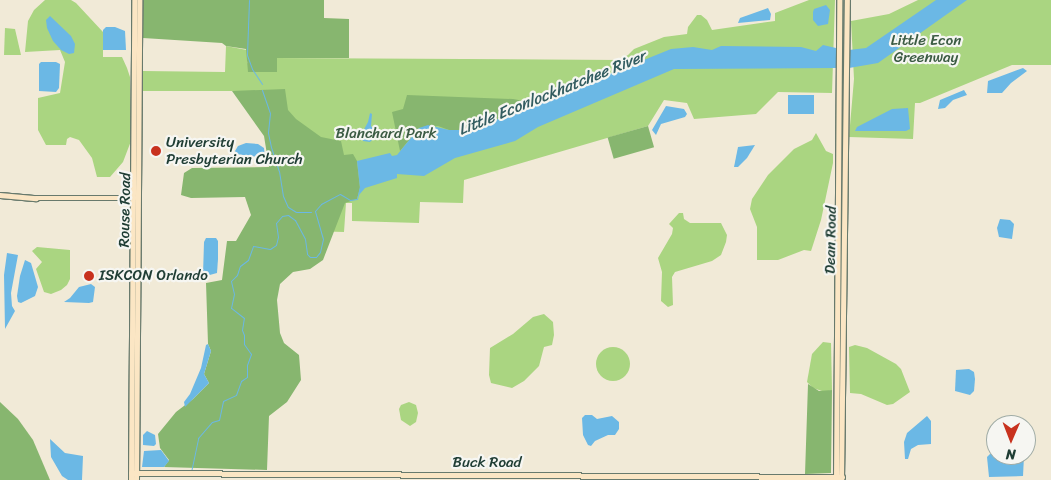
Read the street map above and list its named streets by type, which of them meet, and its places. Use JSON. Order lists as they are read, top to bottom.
{
  "streets": {
    "street": ["Rouse Road", "Dean Road", "Buck Road"]
  },
  "crossings": [
    ["Rouse Road", "Buck Road"],
    ["Dean Road", "Buck Road"]
  ],
  "water": ["Little Econlockhatchee River"],
  "parks": ["Little Econ Greenway", "Blanchard Park"],
  "places": ["University Presbyterian Church", "ISKCON Orlando"],
  "north": "bottom"
}
